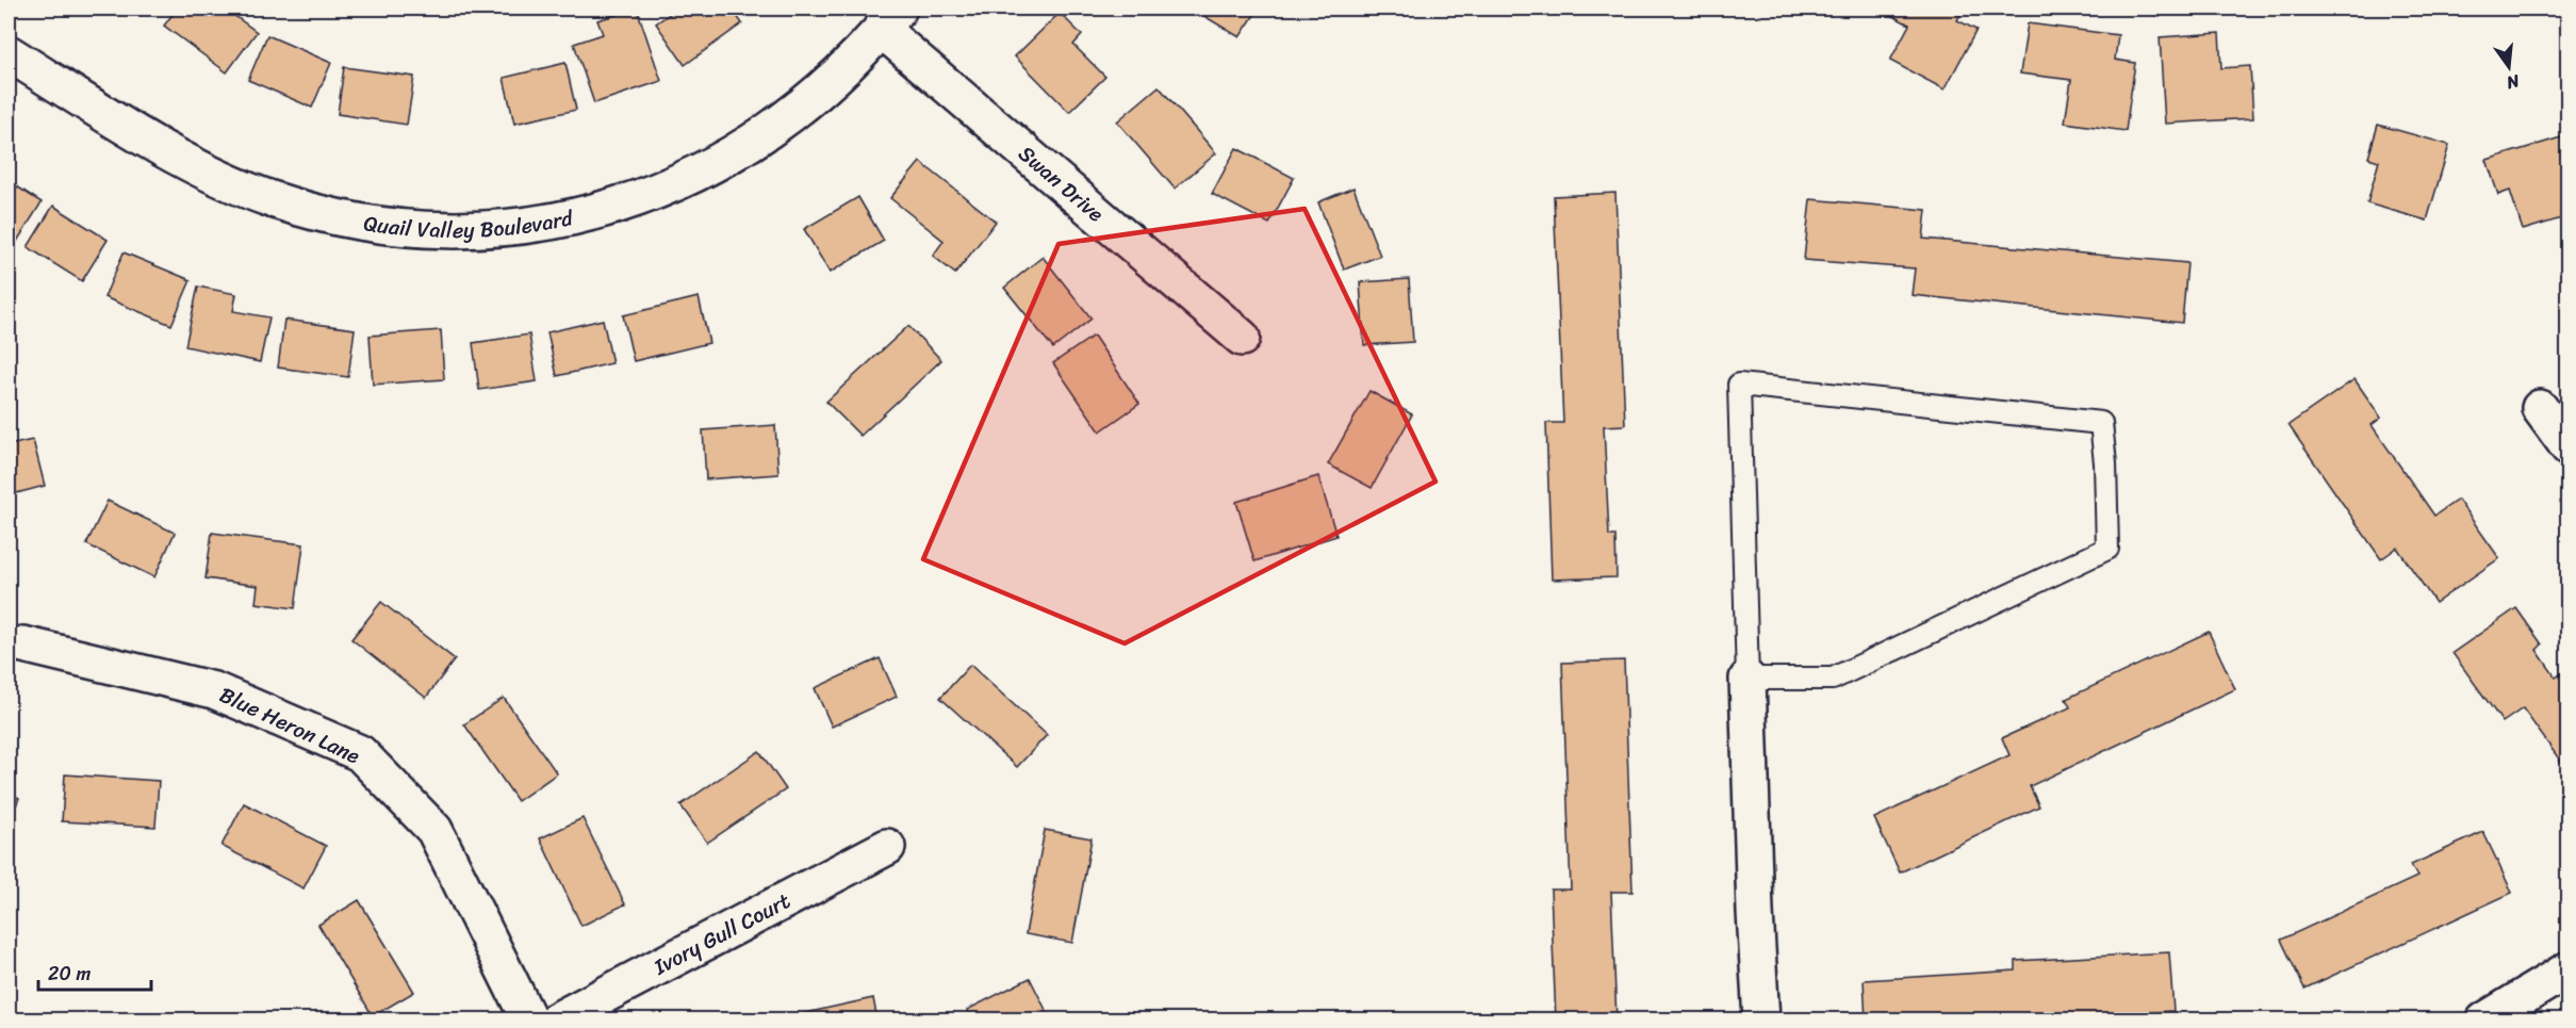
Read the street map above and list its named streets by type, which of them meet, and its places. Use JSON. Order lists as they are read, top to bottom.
{
  "streets": {
    "street": [
      "Swan Drive",
      "Quail Valley Boulevard",
      "Blue Heron Lane",
      "Ivory Gull Court"
    ]
  },
  "crossings": [
    ["Swan Drive", "Quail Valley Boulevard"]
  ],
  "scale_bar": "20 m",
  "north": "bottom"
}
